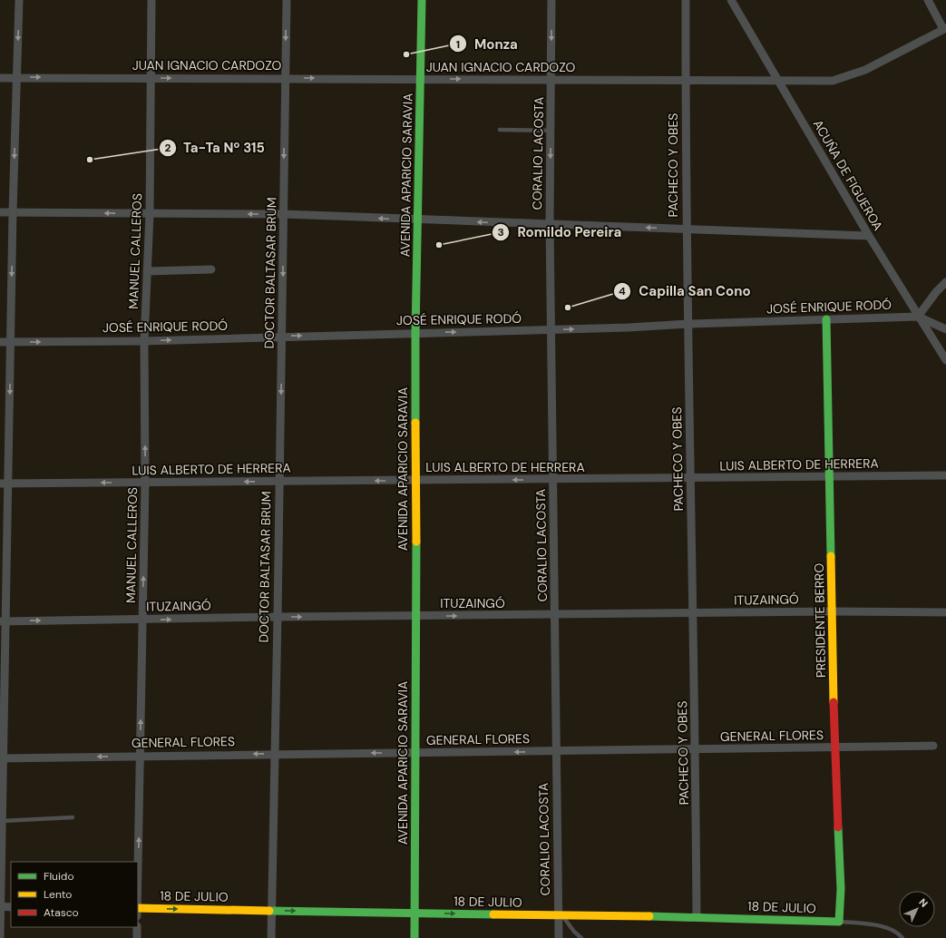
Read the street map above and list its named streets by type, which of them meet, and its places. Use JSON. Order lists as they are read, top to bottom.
{
  "streets": {
    "street": [
      "JUAN IGNACIO CARDOZO",
      "CORALIO LACOSTA",
      "PACHECO Y OBES",
      "AVENIDA APARICIO SARAVIA",
      "ACUÑA DE FIGUEROA",
      "MANUEL CALLEROS",
      "DOCTOR BALTASAR BRUM",
      "JOSÉ ENRIQUE RODÓ",
      "LUIS ALBERTO DE HERRERA",
      "ITUZAINGÓ",
      "PRESIDENTE BERRO",
      "GENERAL FLORES",
      "18 DE JULIO"
    ]
  },
  "crossings": [
    ["JUAN IGNACIO CARDOZO", "CORALIO LACOSTA"],
    ["JUAN IGNACIO CARDOZO", "PACHECO Y OBES"],
    ["JUAN IGNACIO CARDOZO", "AVENIDA APARICIO SARAVIA"],
    ["JUAN IGNACIO CARDOZO", "ACUÑA DE FIGUEROA"],
    ["JUAN IGNACIO CARDOZO", "MANUEL CALLEROS"],
    ["JUAN IGNACIO CARDOZO", "DOCTOR BALTASAR BRUM"],
    ["CORALIO LACOSTA", "JOSÉ ENRIQUE RODÓ"],
    ["CORALIO LACOSTA", "LUIS ALBERTO DE HERRERA"],
    ["CORALIO LACOSTA", "ITUZAINGÓ"],
    ["CORALIO LACOSTA", "GENERAL FLORES"],
    ["CORALIO LACOSTA", "18 DE JULIO"],
    ["PACHECO Y OBES", "JOSÉ ENRIQUE RODÓ"],
    ["PACHECO Y OBES", "LUIS ALBERTO DE HERRERA"],
    ["PACHECO Y OBES", "ITUZAINGÓ"],
    ["PACHECO Y OBES", "GENERAL FLORES"],
    ["PACHECO Y OBES", "18 DE JULIO"],
    ["AVENIDA APARICIO SARAVIA", "JOSÉ ENRIQUE RODÓ"],
    ["AVENIDA APARICIO SARAVIA", "LUIS ALBERTO DE HERRERA"],
    ["AVENIDA APARICIO SARAVIA", "ITUZAINGÓ"],
    ["AVENIDA APARICIO SARAVIA", "GENERAL FLORES"],
    ["AVENIDA APARICIO SARAVIA", "18 DE JULIO"],
    ["ACUÑA DE FIGUEROA", "JOSÉ ENRIQUE RODÓ"],
    ["MANUEL CALLEROS", "JOSÉ ENRIQUE RODÓ"],
    ["MANUEL CALLEROS", "LUIS ALBERTO DE HERRERA"],
    ["MANUEL CALLEROS", "ITUZAINGÓ"],
    ["MANUEL CALLEROS", "GENERAL FLORES"],
    ["DOCTOR BALTASAR BRUM", "JOSÉ ENRIQUE RODÓ"],
    ["DOCTOR BALTASAR BRUM", "LUIS ALBERTO DE HERRERA"],
    ["DOCTOR BALTASAR BRUM", "ITUZAINGÓ"],
    ["DOCTOR BALTASAR BRUM", "GENERAL FLORES"],
    ["DOCTOR BALTASAR BRUM", "18 DE JULIO"],
    ["JOSÉ ENRIQUE RODÓ", "PRESIDENTE BERRO"],
    ["LUIS ALBERTO DE HERRERA", "PRESIDENTE BERRO"],
    ["ITUZAINGÓ", "PRESIDENTE BERRO"],
    ["PRESIDENTE BERRO", "GENERAL FLORES"],
    ["PRESIDENTE BERRO", "18 DE JULIO"]
  ],
  "one_way": [
    "JUAN IGNACIO CARDOZO",
    "MANUEL CALLEROS",
    "DOCTOR BALTASAR BRUM",
    "JOSÉ ENRIQUE RODÓ",
    "LUIS ALBERTO DE HERRERA",
    "ITUZAINGÓ",
    "GENERAL FLORES",
    "18 DE JULIO"
  ],
  "places": [
    "Monza",
    "Ta-Ta Nº 315",
    "Romildo Pereira",
    "Capilla San Cono"
  ],
  "legend": ["Fluido", "Lento", "Atasco"],
  "north": "top right"
}
